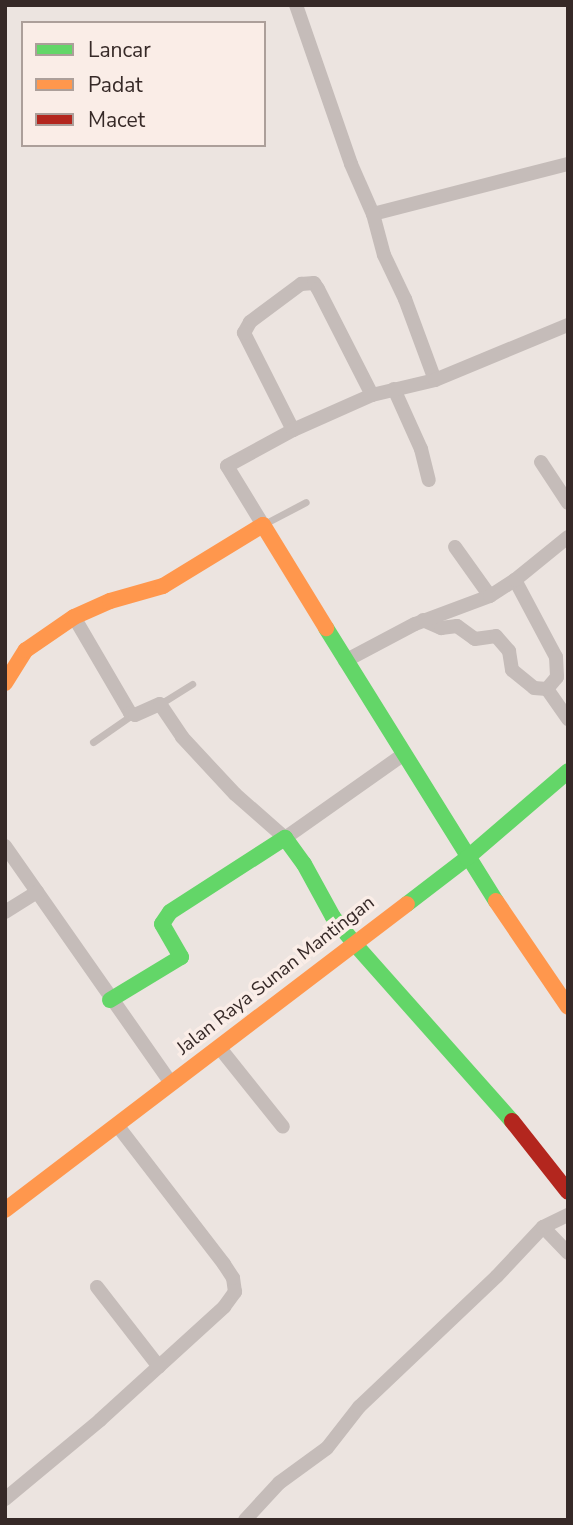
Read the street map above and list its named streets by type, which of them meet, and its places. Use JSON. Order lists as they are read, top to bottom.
{
  "streets": {
    "street": ["Jalan Raya Sunan Mantingan"]
  },
  "legend": ["Lancar", "Padat", "Macet"]
}
